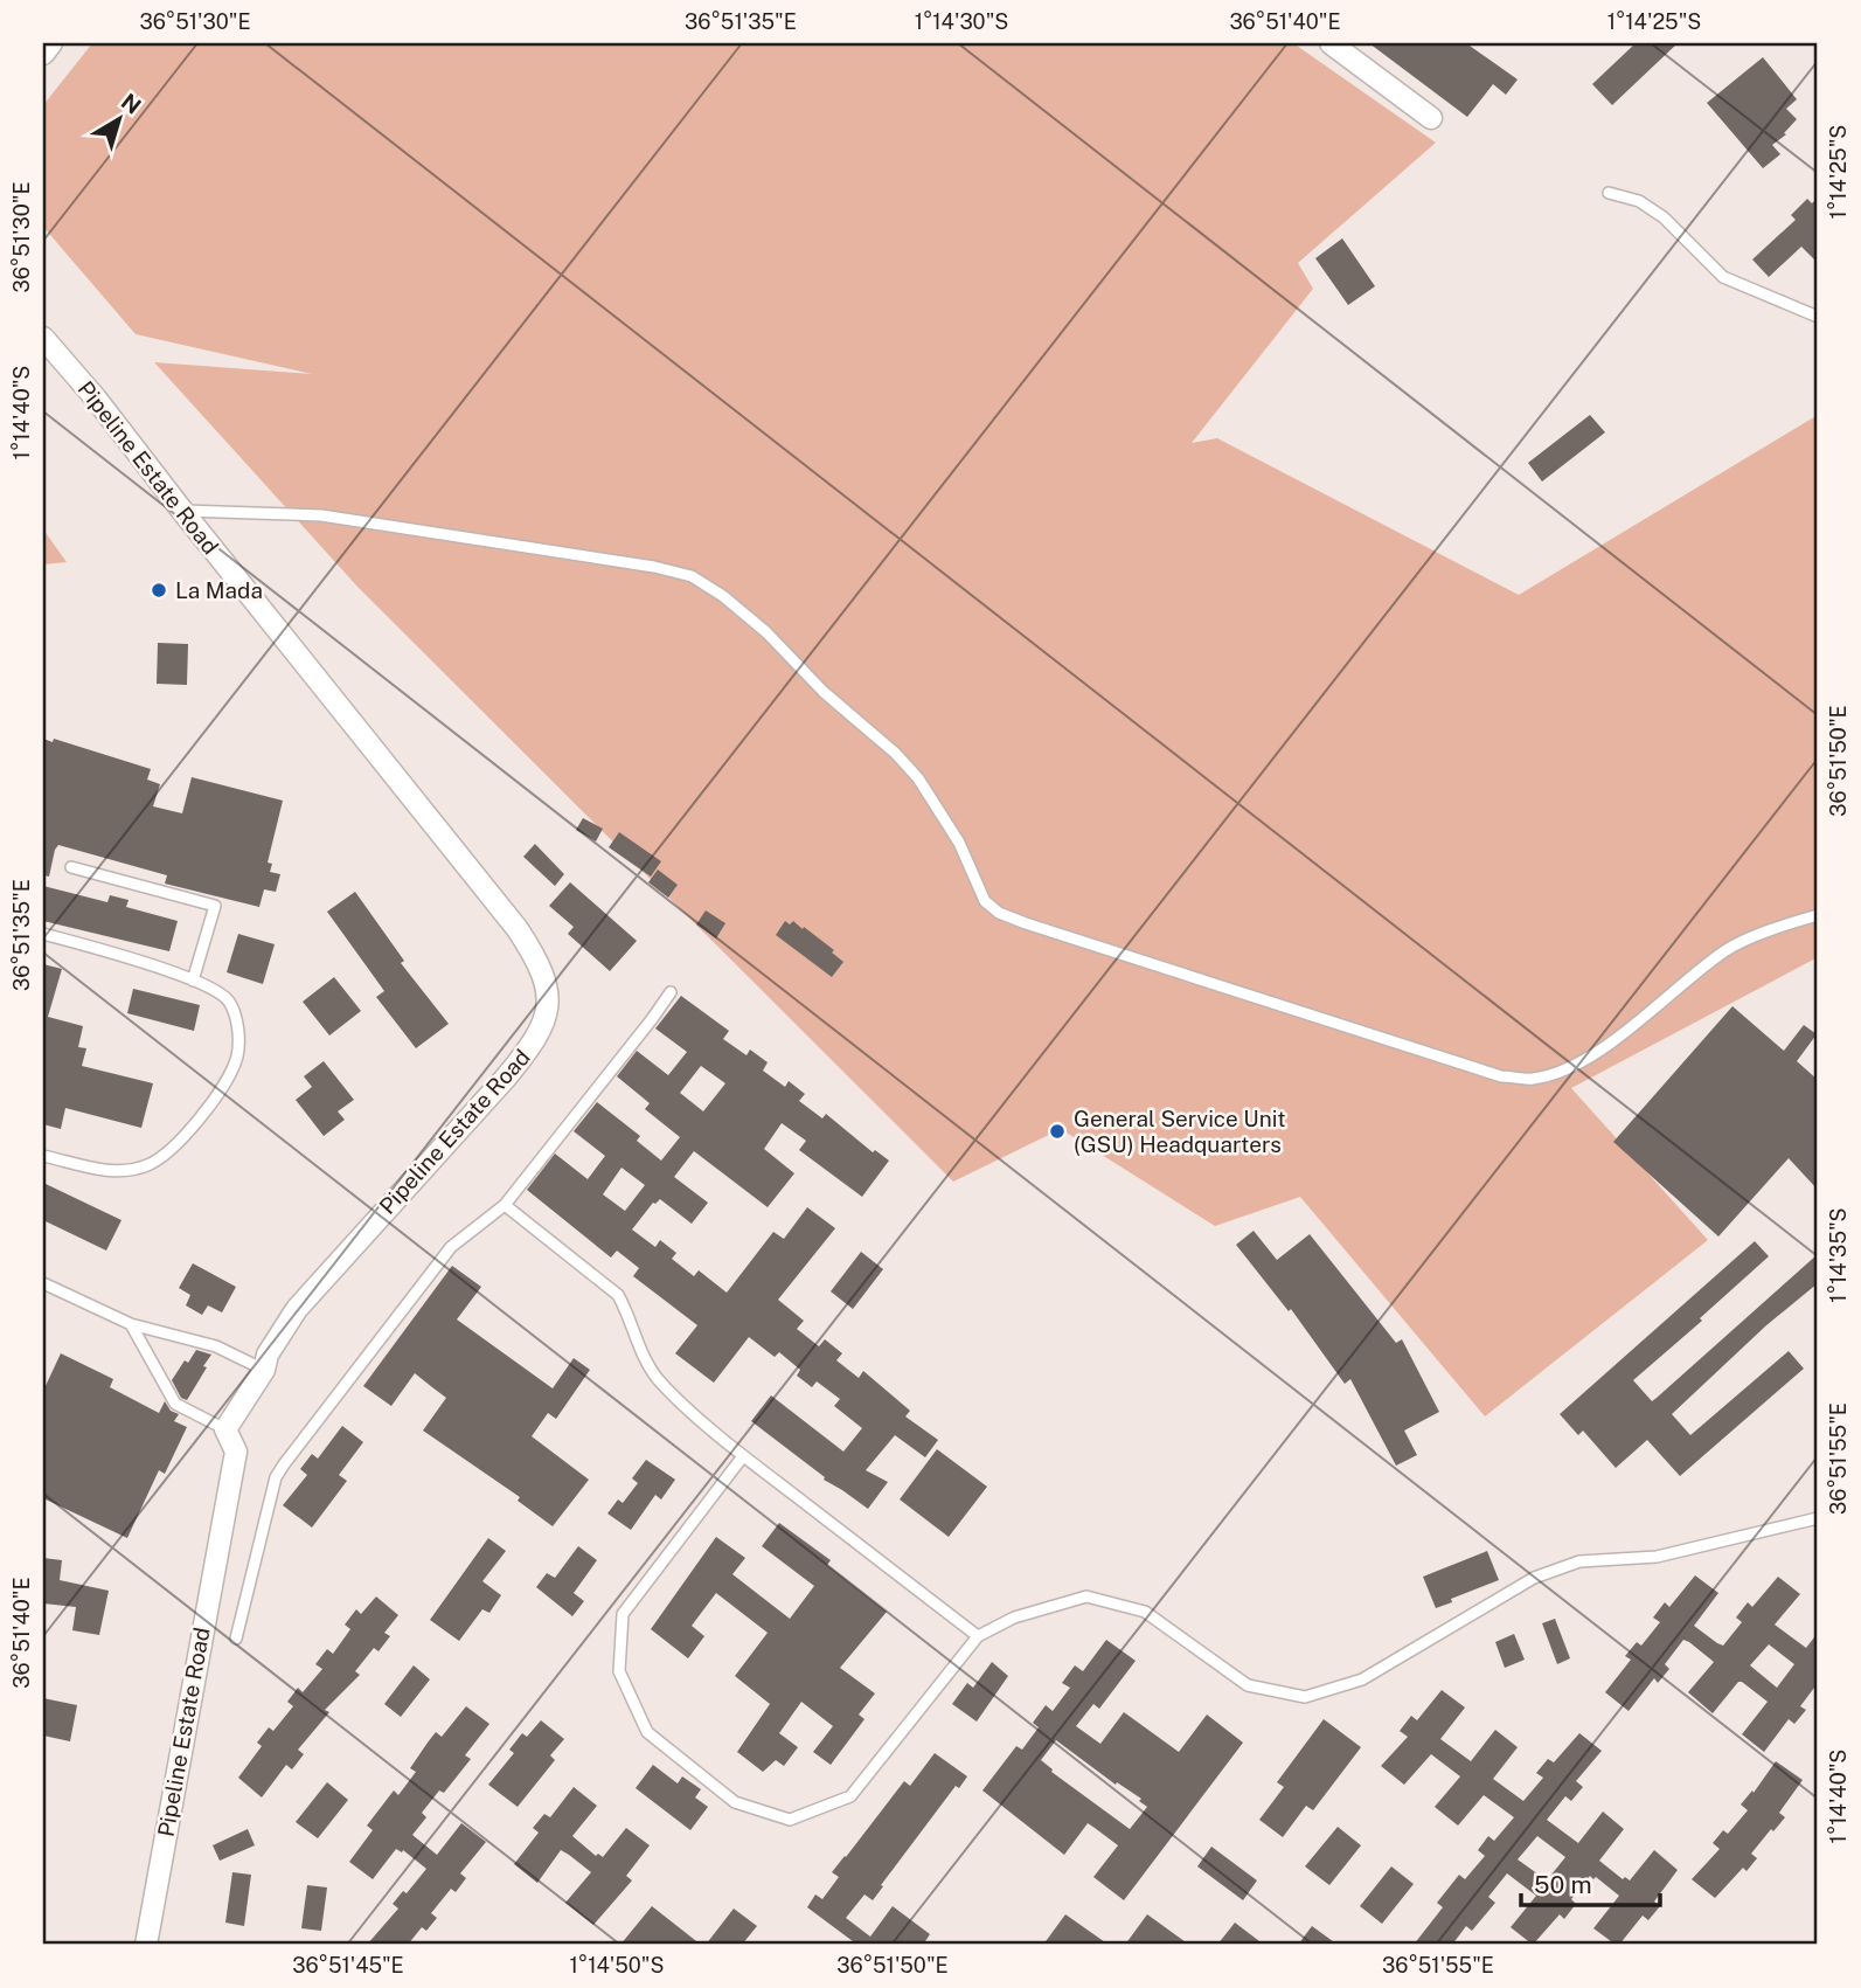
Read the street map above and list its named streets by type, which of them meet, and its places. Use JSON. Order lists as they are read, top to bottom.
{
  "streets": {
    "street": ["Pipeline Estate Road"]
  },
  "places": ["La Mada", "General Service Unit (GSU) Headquarters"],
  "scale_bar": "50 m",
  "north": "top right",
  "coordinates": [
    "36°51'30\"E",
    "36°51'35\"E",
    "1°14'30\"S",
    "36°51'40\"E",
    "1°14'25\"S",
    "1°14'40\"S",
    "36°51'50\"E",
    "1°14'35\"S",
    "36°51'55\"E",
    "36°51'45\"E",
    "1°14'50\"S"
  ]
}
